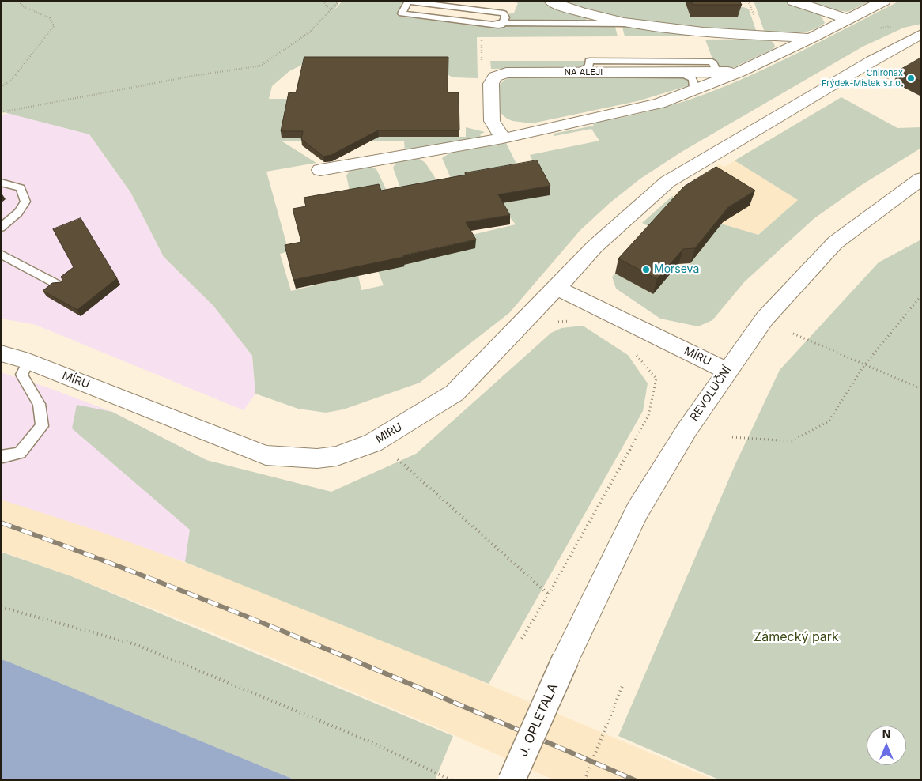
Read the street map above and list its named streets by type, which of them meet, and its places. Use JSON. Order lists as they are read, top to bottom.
{
  "streets": {
    "street": [
      "NA ALEJI",
      "MÍRU",
      "REVOLUČNÍ",
      "J. OPLETALA"
    ]
  },
  "crossings": [
    ["MÍRU", "REVOLUČNÍ"],
    ["REVOLUČNÍ", "J. OPLETALA"]
  ],
  "parks": ["Zámecký park"],
  "places": ["Chironax Frýdek-Místek s.r.o.", "Morseva"],
  "north": "top"
}
